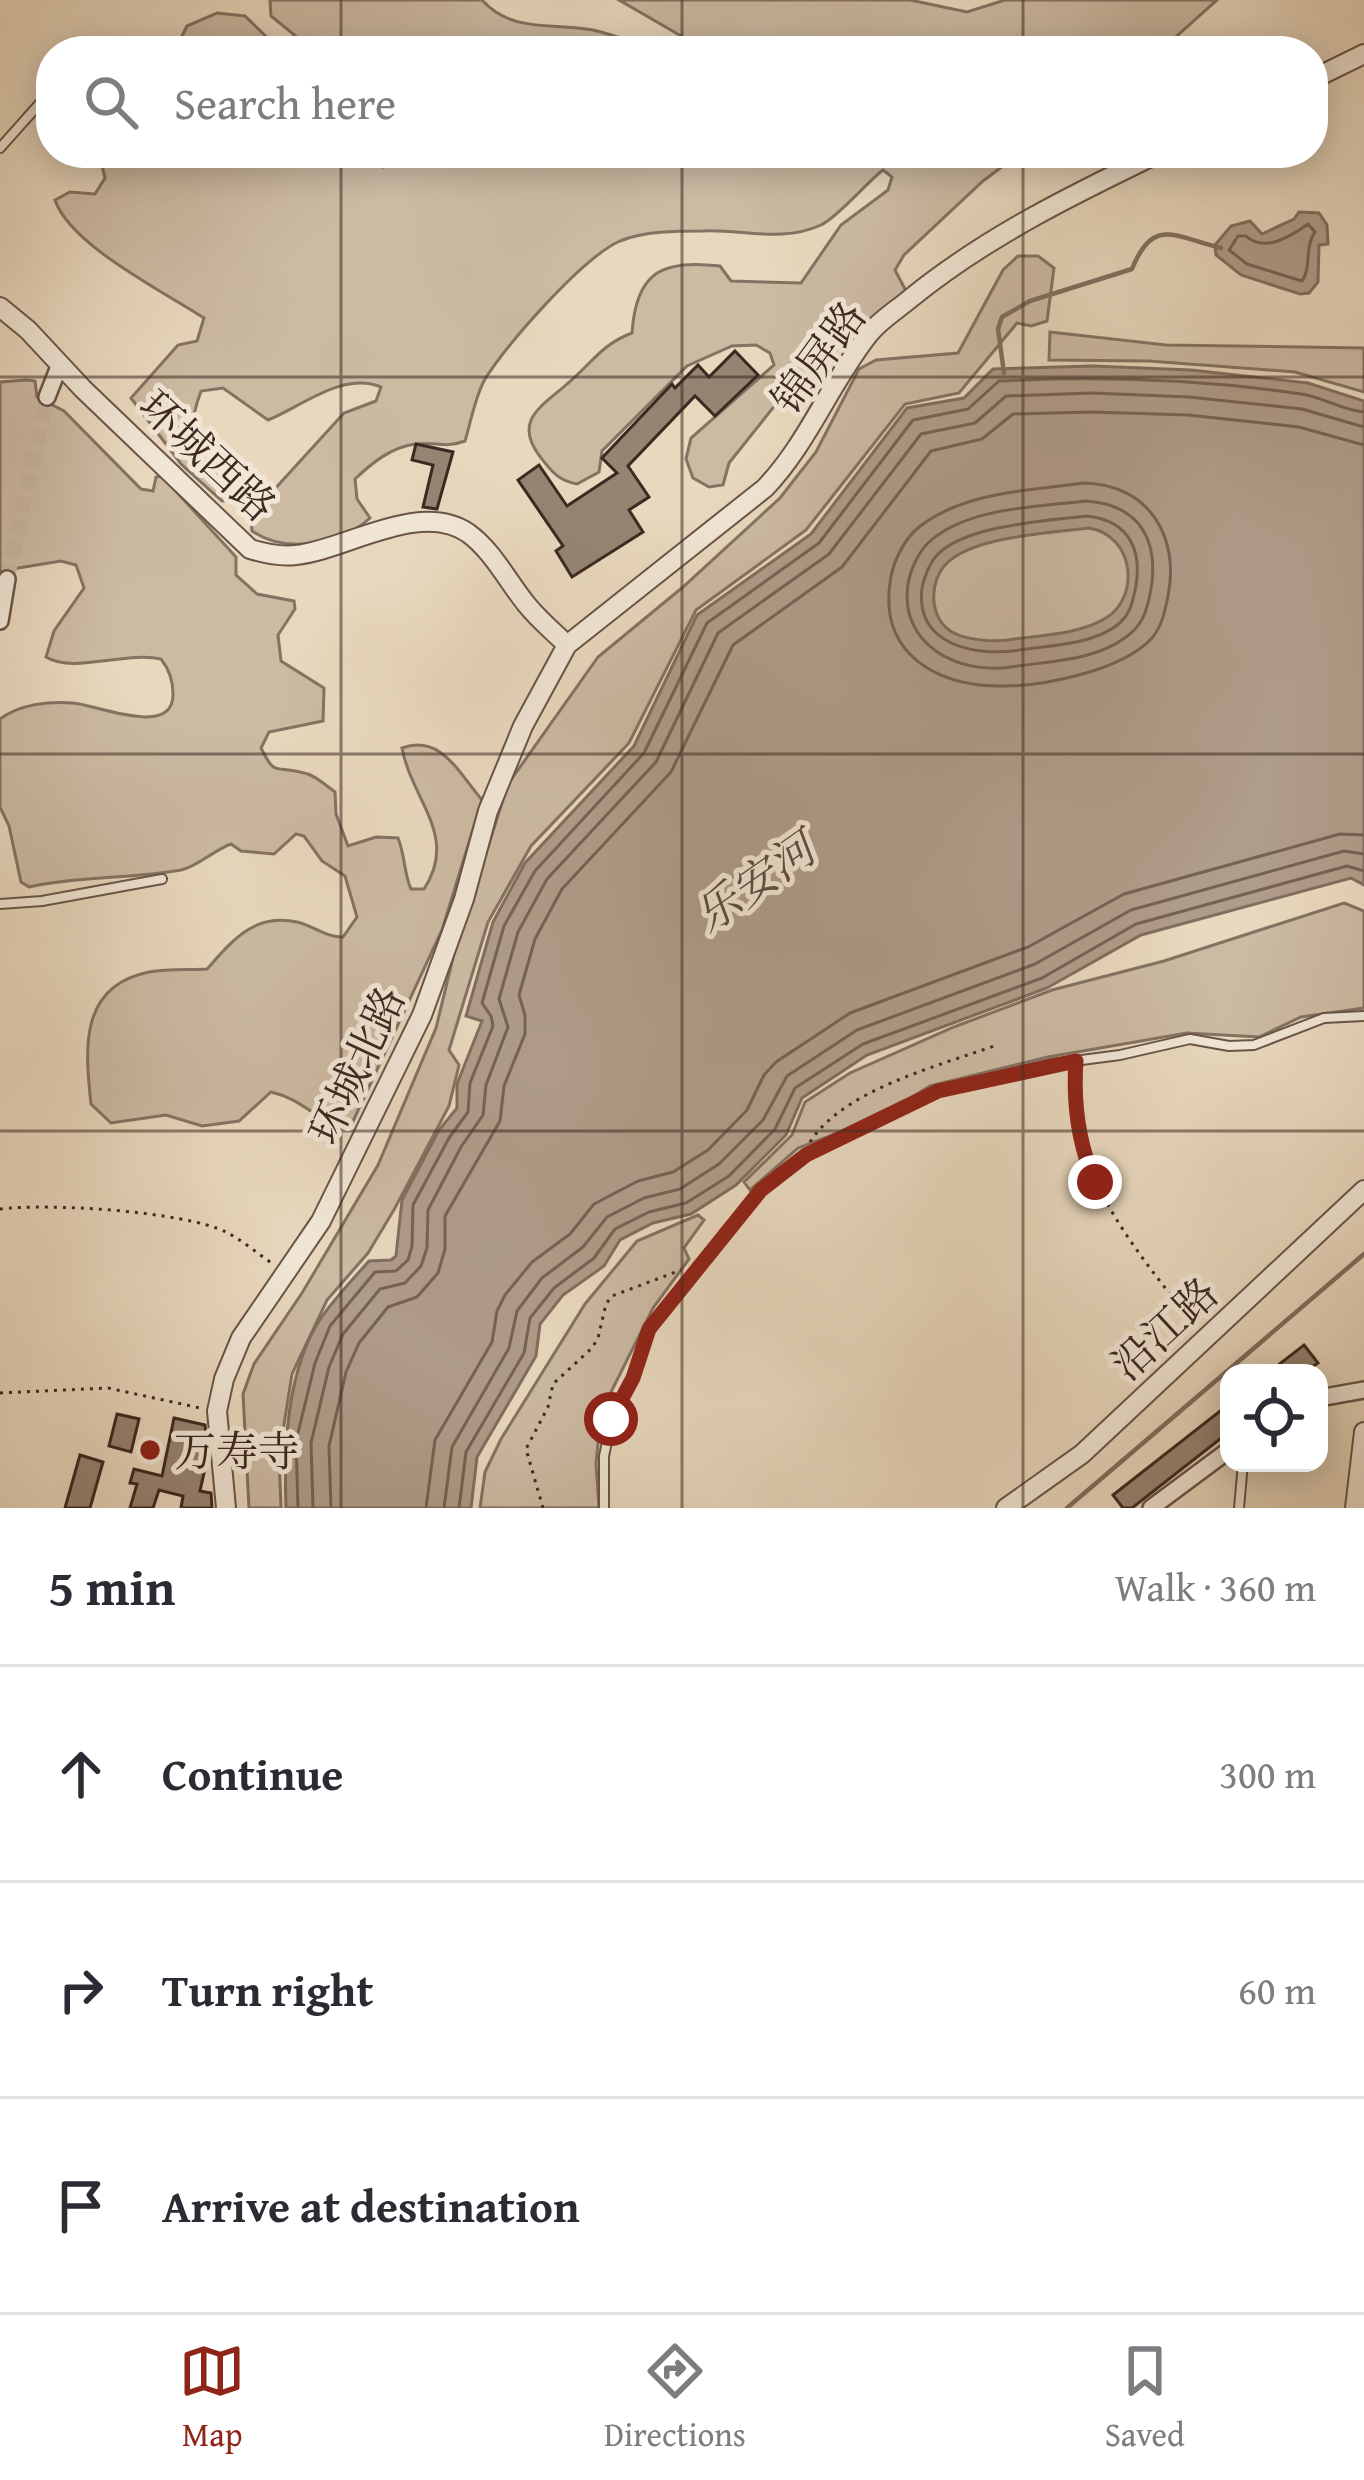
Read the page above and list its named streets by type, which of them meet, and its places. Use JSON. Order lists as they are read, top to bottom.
{
  "streets": {
    "street": [
      "锦屏路",
      "环城西路",
      "环城北路",
      "沿江路"
    ]
  },
  "crossings": [
    ["锦屏路", "环城西路"],
    ["锦屏路", "环城北路"],
    ["环城西路", "环城北路"]
  ],
  "water": ["乐安河"],
  "places": ["万寿寺"],
  "page": {
    "search": "Search here",
    "heading": ["5 min", "Walk · 360 m"],
    "list": [
      ["Continue", "300 m"],
      ["Turn right", "60 m"],
      "Arrive at destination"
    ],
    "nav": ["Map", "Directions", "Saved"]
  }
}
